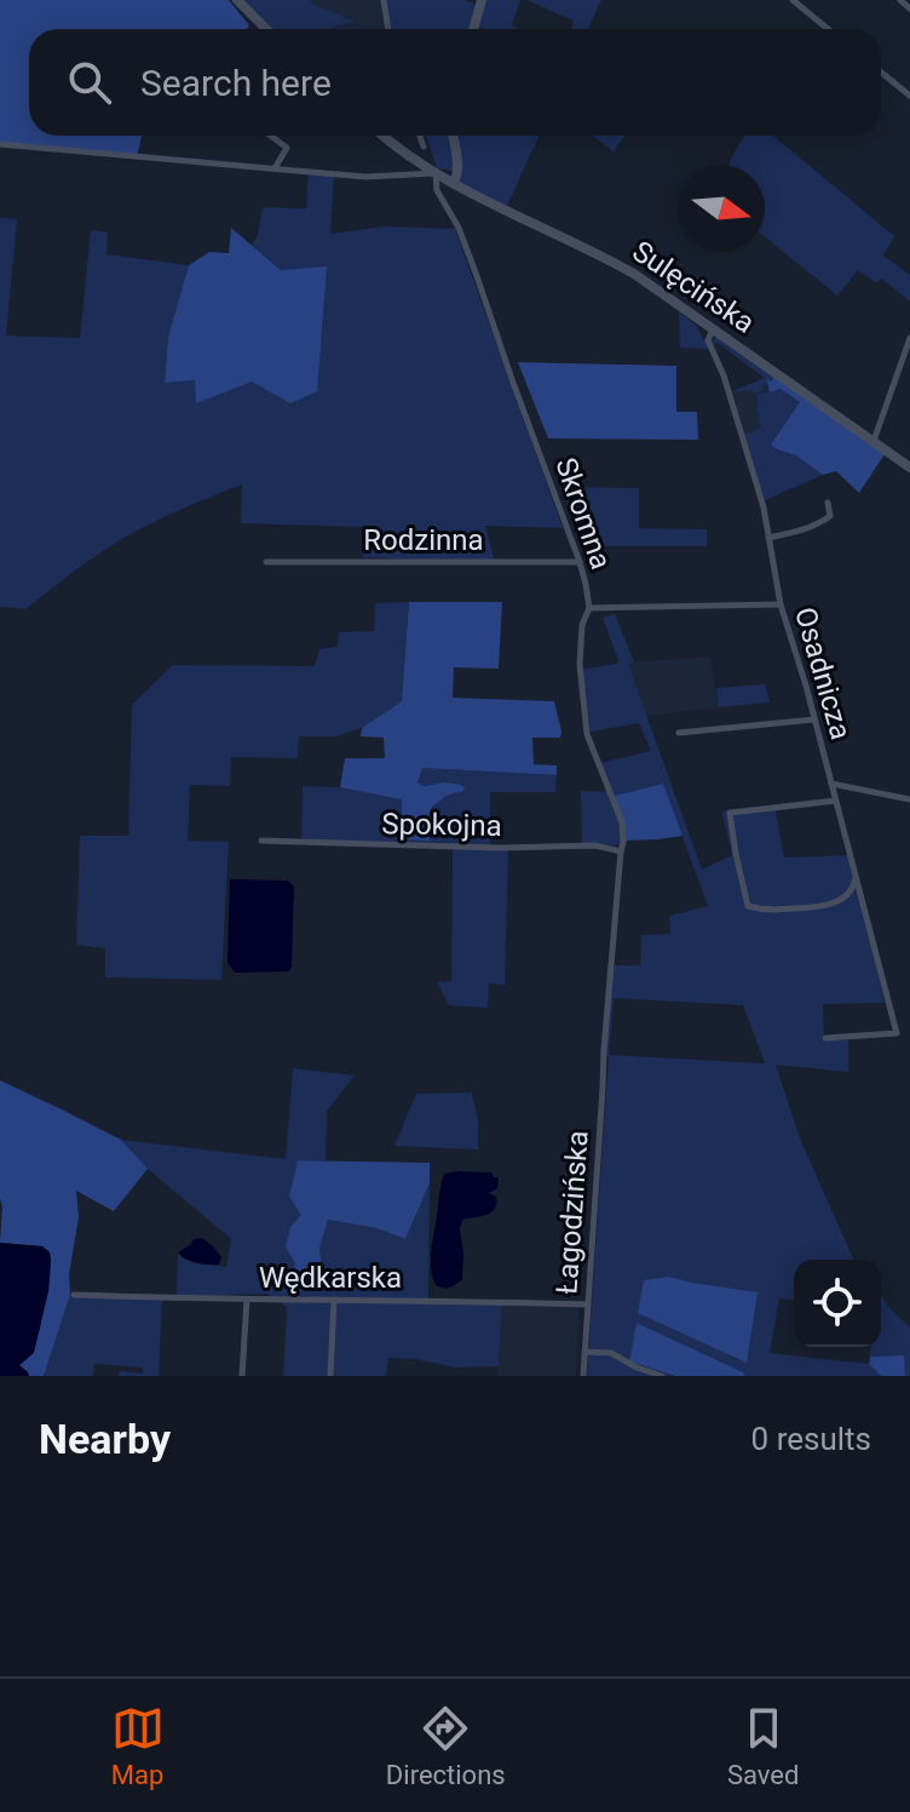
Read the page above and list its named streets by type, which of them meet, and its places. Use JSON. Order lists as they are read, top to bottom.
{
  "streets": {
    "street": [
      "Sulęcińska",
      "Skromna",
      "Rodzinna",
      "Osadnicza",
      "Spokojna",
      "Łagodzińska",
      "Wędkarska"
    ]
  },
  "crossings": [
    ["Sulęcińska", "Skromna"],
    ["Sulęcińska", "Osadnicza"],
    ["Skromna", "Rodzinna"],
    ["Skromna", "Spokojna"],
    ["Skromna", "Łagodzińska"],
    ["Łagodzińska", "Wędkarska"]
  ],
  "north": "right",
  "page": {
    "search": "Search here",
    "heading": ["Nearby", "0 results"],
    "nav": ["Map", "Directions", "Saved"]
  }
}
